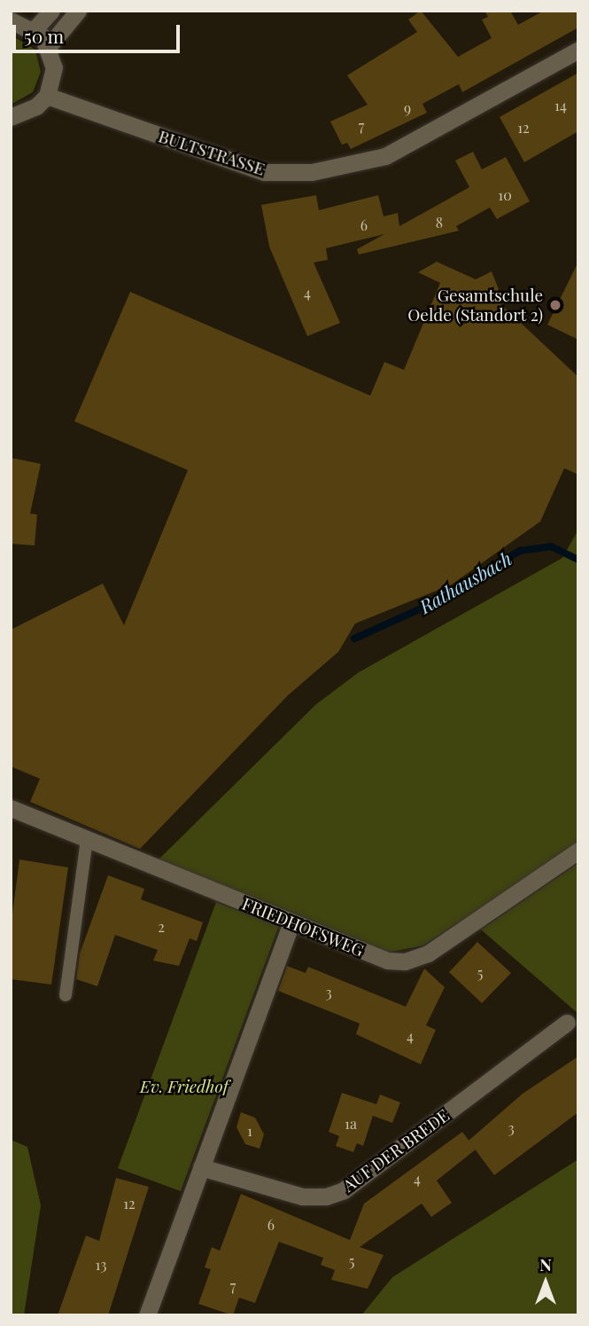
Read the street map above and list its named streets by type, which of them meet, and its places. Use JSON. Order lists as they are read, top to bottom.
{
  "streets": {
    "street": ["BULTSTRASSE", "FRIEDHOFSWEG", "AUF DER BREDE"]
  },
  "water": ["Rathausbach"],
  "parks": ["Ev. Friedhof"],
  "places": ["Gesamtschule Oelde (Standort 2)"],
  "house_numbers": [
    "14",
    "9",
    "7",
    "12",
    "10",
    "8",
    "6",
    "4",
    "2",
    "5",
    "3",
    "4",
    "1a",
    "3",
    "1",
    "4",
    "12",
    "6",
    "5",
    "13",
    "7"
  ],
  "scale_bar": "50 m",
  "north": "top"
}
